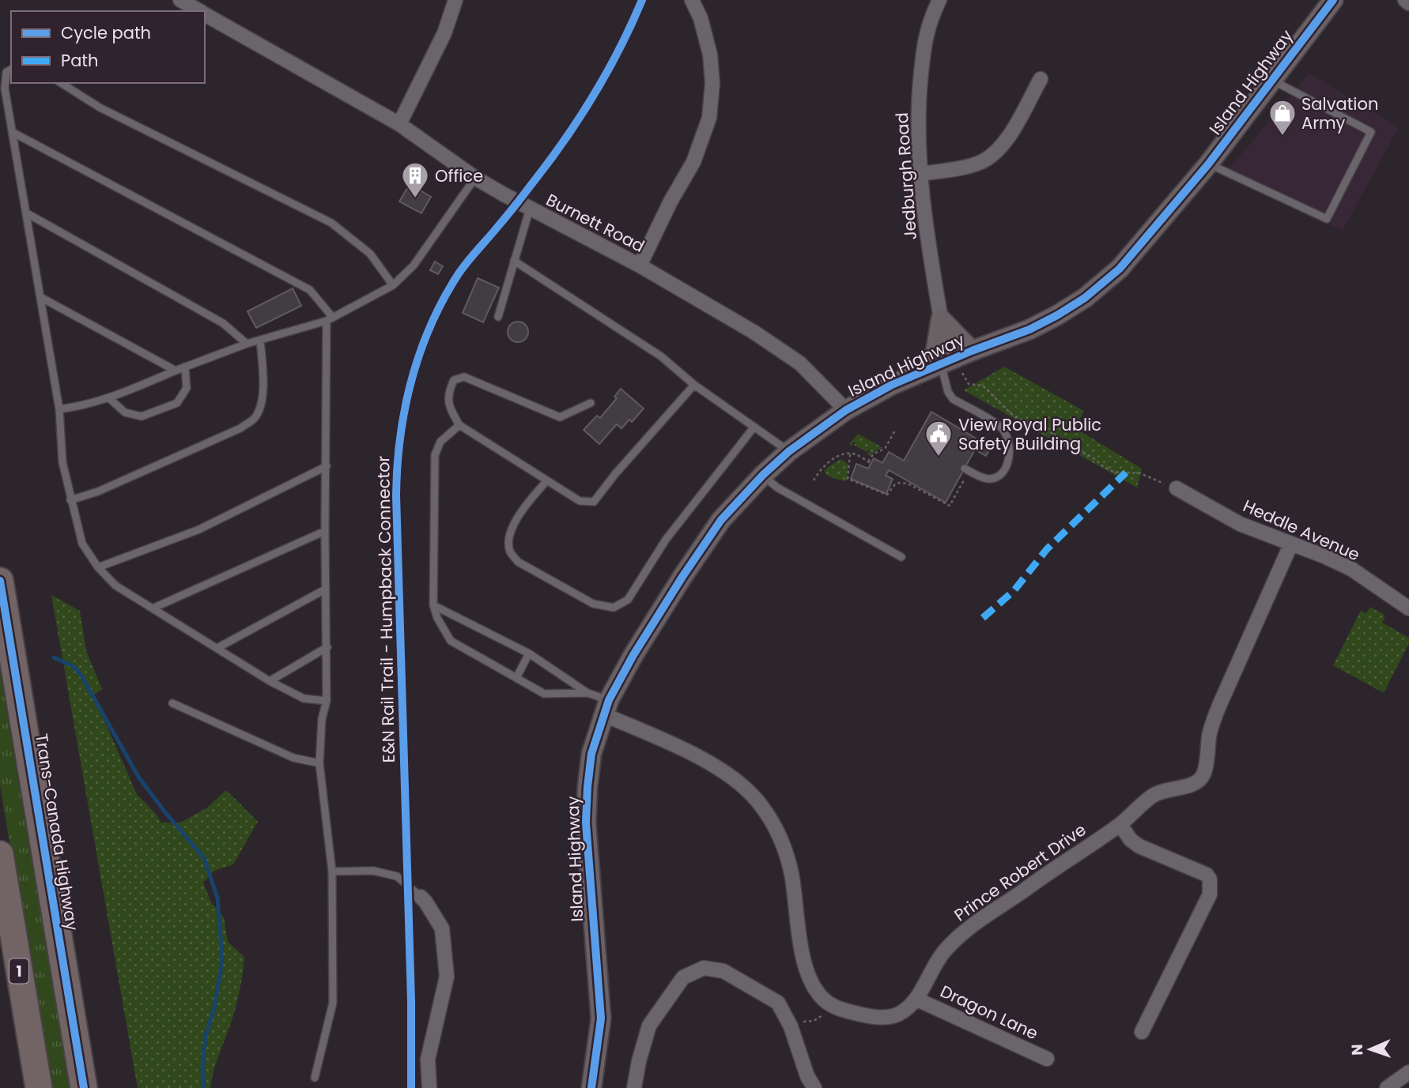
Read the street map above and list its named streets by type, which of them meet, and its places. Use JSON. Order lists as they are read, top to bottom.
{
  "streets": {
    "highway": ["Trans-Canada Highway", "1"],
    "main road": ["Island Highway"],
    "street": [
      "Jedburgh Road",
      "Burnett Road",
      "Heddle Avenue",
      "Prince Robert Drive",
      "Dragon Lane"
    ],
    "cycle path": ["E&N Rail Trail - Humpback Connector"]
  },
  "crossings": [
    ["Island Highway", "Burnett Road"],
    ["Island Highway", "Prince Robert Drive"],
    ["Heddle Avenue", "Prince Robert Drive"],
    ["Prince Robert Drive", "Dragon Lane"]
  ],
  "places": {
    "shop": ["Salvation Army"],
    "building": ["Office"],
    "public building": ["View Royal Public Safety Building"]
  },
  "legend": ["Cycle path", "Path"],
  "north": "left"
}
